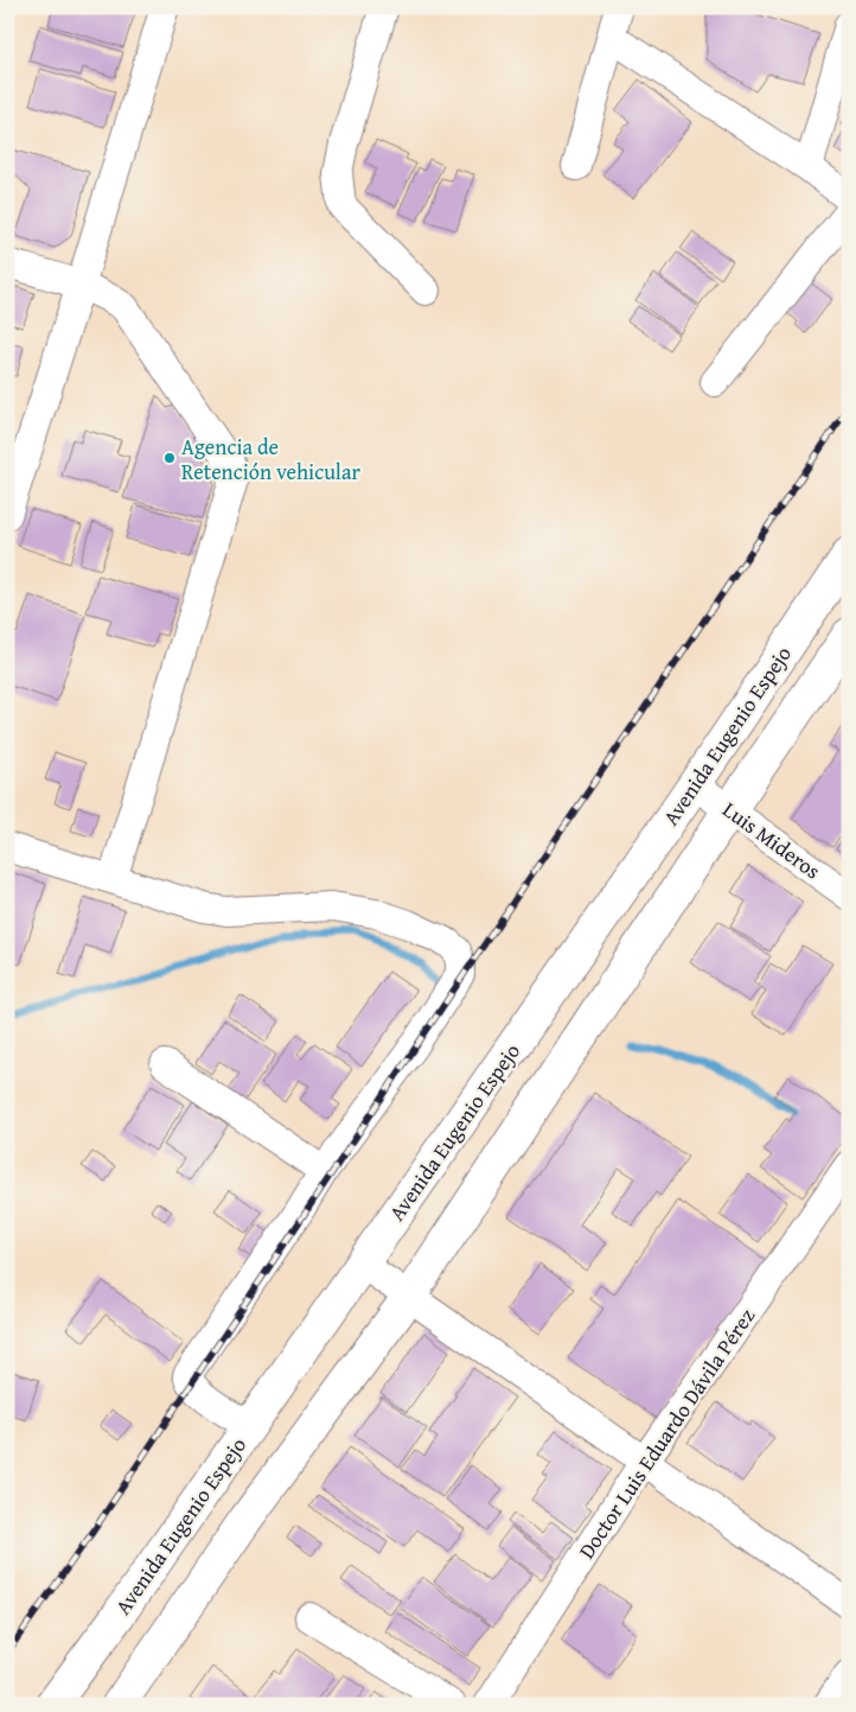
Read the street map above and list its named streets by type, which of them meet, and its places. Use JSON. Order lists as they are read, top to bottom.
{
  "streets": {
    "main road": ["Avenida Eugenio Espejo"],
    "street": ["Luis Mideros", "Doctor Luis Eduardo Dávila Pérez"]
  },
  "crossings": [
    ["Avenida Eugenio Espejo", "Luis Mideros"]
  ],
  "places": ["Agencia de Retención vehicular"]
}
